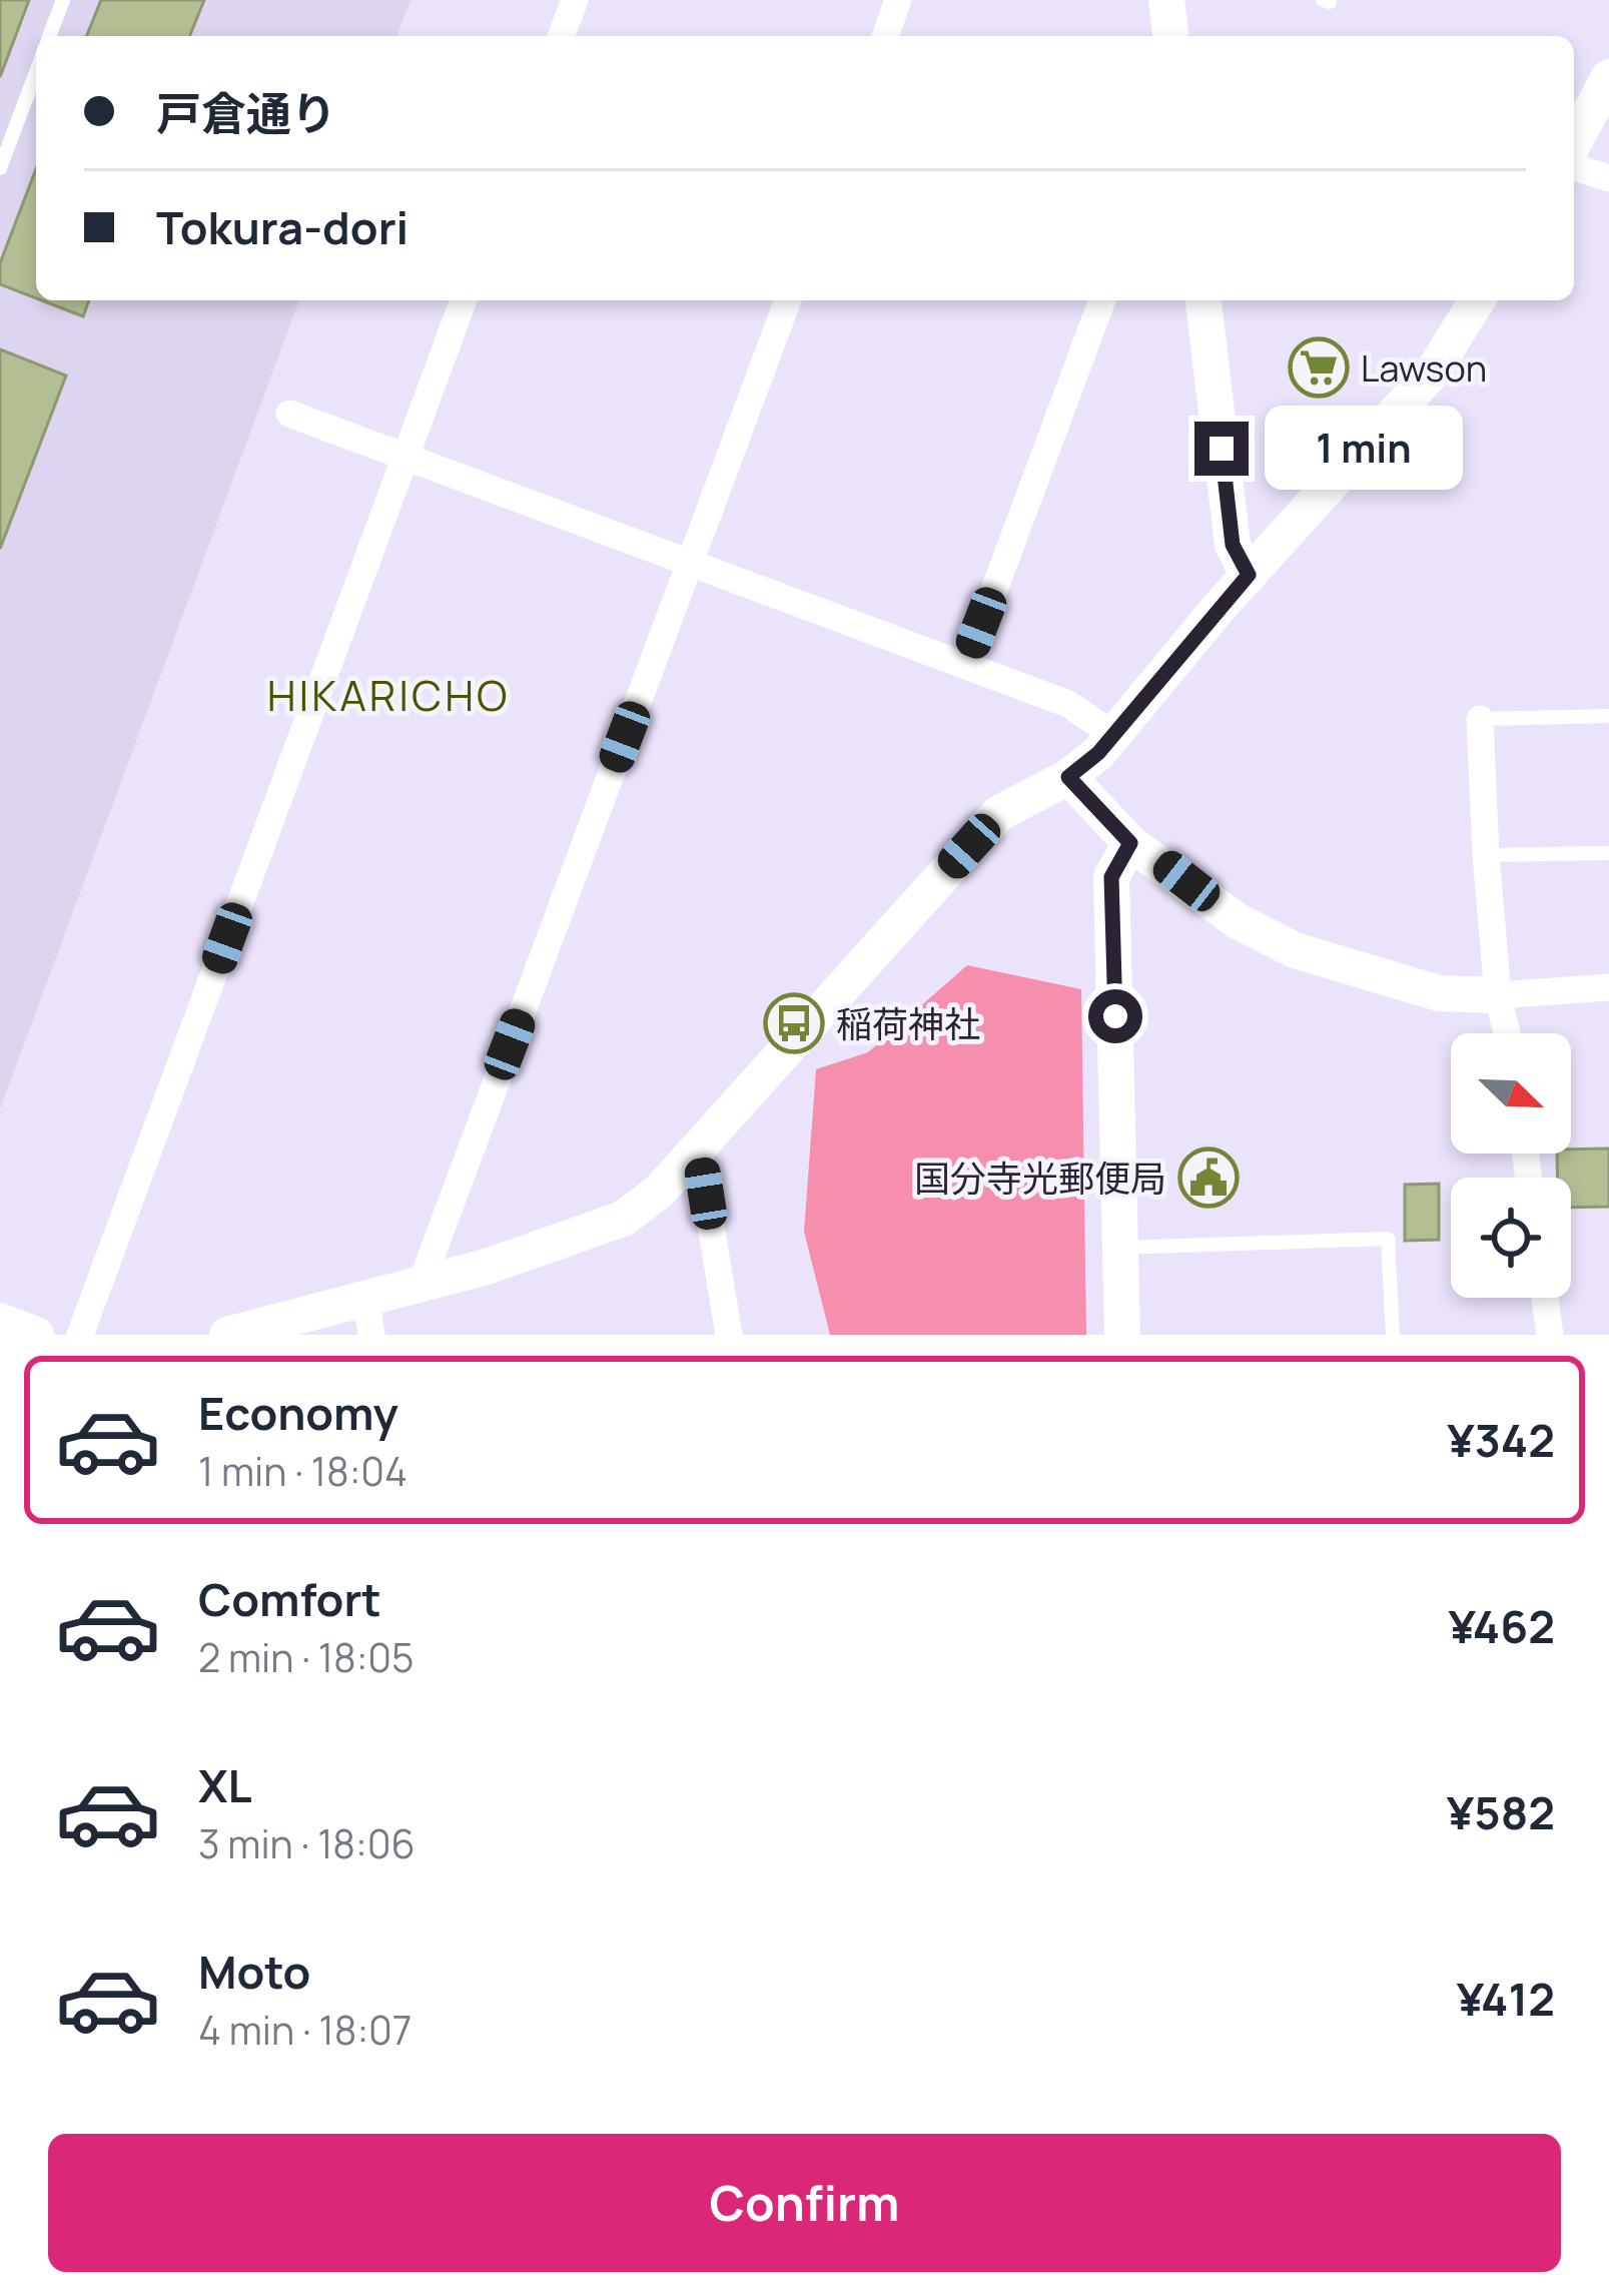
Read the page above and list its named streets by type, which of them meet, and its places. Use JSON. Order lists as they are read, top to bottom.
{
  "districts": ["HIKARICHO"],
  "places": {
    "supermarket": ["Lawson"],
    "bus stop": ["稲荷神社"],
    "public building": ["国分寺光郵便局"]
  },
  "north": "bottom right",
  "page": {
    "banner": ["戸倉通り", "Tokura-dori"],
    "bubble": "1 min",
    "list": [
      {
        "name": "Economy",
        "note": "1 min · 18:04",
        "value": "¥342"
      },
      {
        "name": "Comfort",
        "note": "2 min · 18:05",
        "value": "¥462"
      },
      {
        "name": "XL",
        "note": "3 min · 18:06",
        "value": "¥582"
      },
      {
        "name": "Moto",
        "note": "4 min · 18:07",
        "value": "¥412"
      }
    ],
    "buttons": "Confirm"
  }
}
